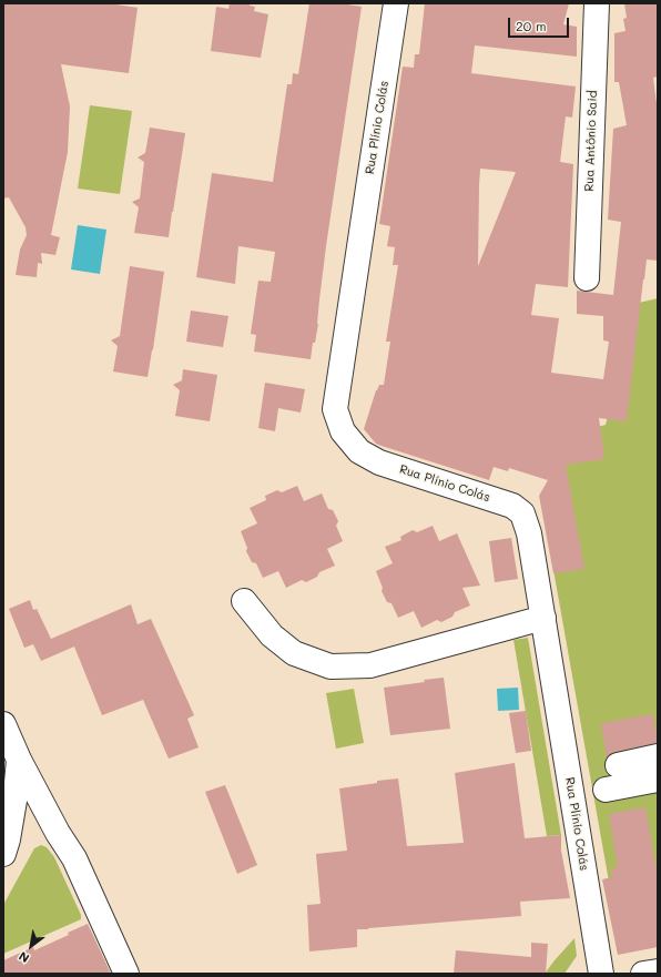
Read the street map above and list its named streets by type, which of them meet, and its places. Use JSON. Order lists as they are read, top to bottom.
{
  "streets": {
    "street": ["Rua Plínio Colás", "Rua Antônio Said"]
  },
  "scale_bar": "20 m",
  "north": "bottom left"
}
